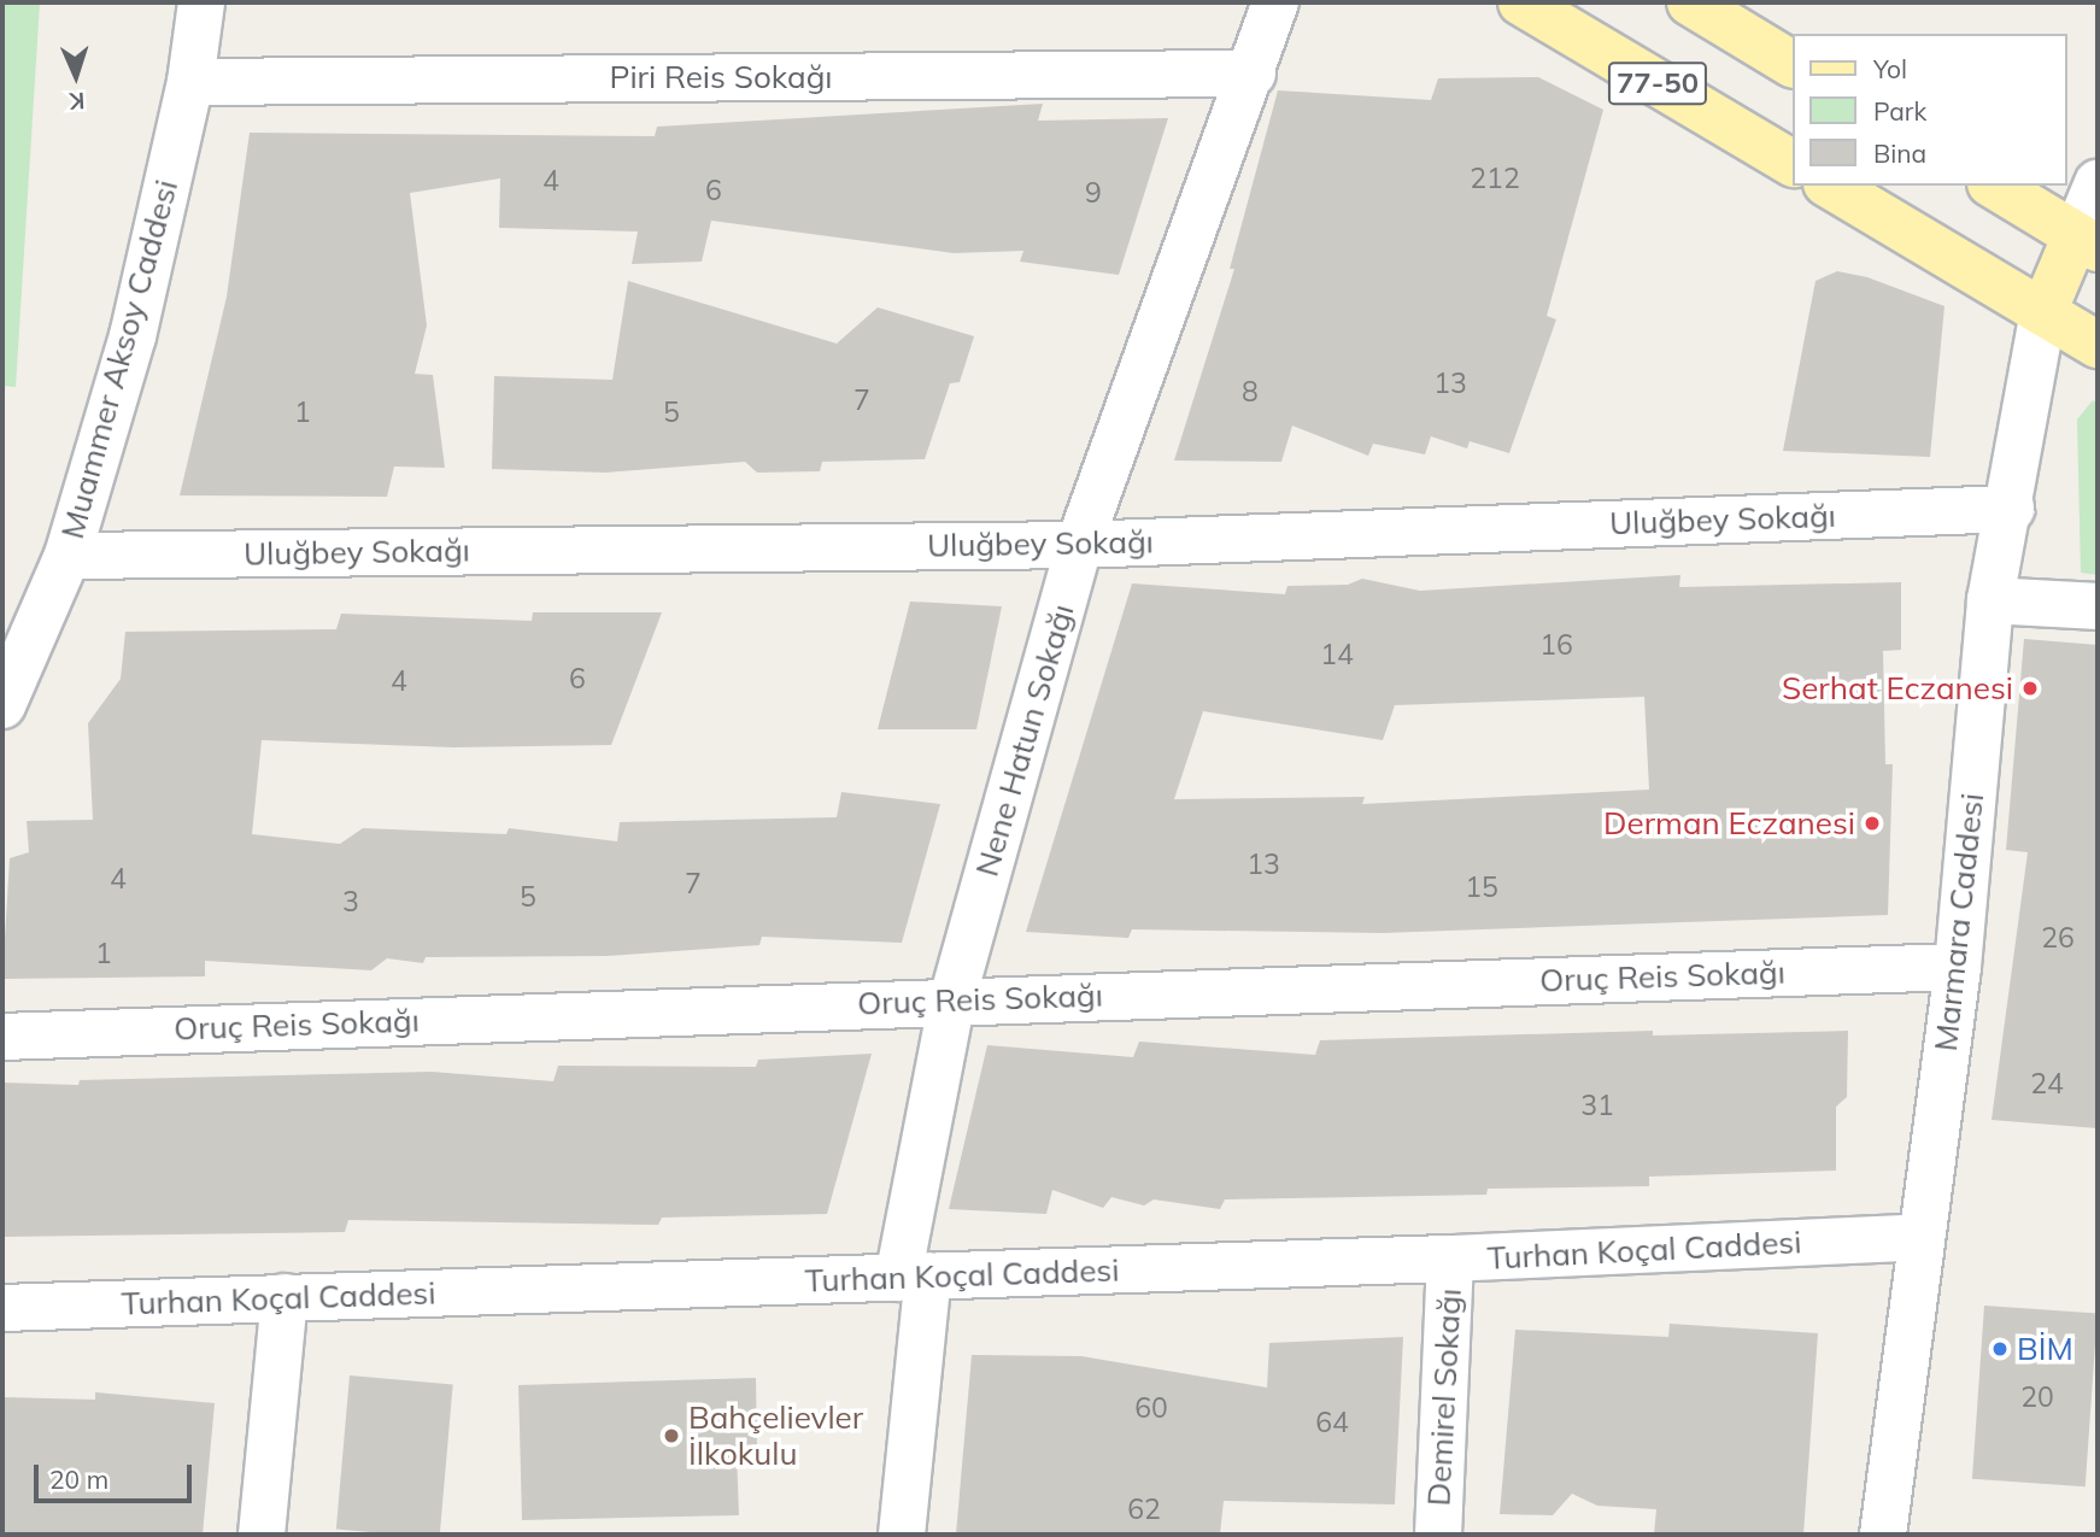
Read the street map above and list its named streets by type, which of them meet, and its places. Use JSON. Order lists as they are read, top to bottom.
{
  "streets": {
    "main road": ["77-50"],
    "street": [
      "Piri Reis Sokağı",
      "Muammer Aksoy Caddesi",
      "Uluğbey Sokağı",
      "Nene Hatun Sokağı",
      "Marmara Caddesi",
      "Oruç Reis Sokağı",
      "Turhan Koçal Caddesi",
      "Demirel Sokağı"
    ]
  },
  "crossings": [
    ["Piri Reis Sokağı", "Muammer Aksoy Caddesi"],
    ["Piri Reis Sokağı", "Nene Hatun Sokağı"],
    ["Muammer Aksoy Caddesi", "Uluğbey Sokağı"],
    ["Uluğbey Sokağı", "Nene Hatun Sokağı"],
    ["Uluğbey Sokağı", "Marmara Caddesi"],
    ["Nene Hatun Sokağı", "Oruç Reis Sokağı"],
    ["Nene Hatun Sokağı", "Turhan Koçal Caddesi"],
    ["Marmara Caddesi", "Oruç Reis Sokağı"],
    ["Marmara Caddesi", "Turhan Koçal Caddesi"],
    ["Turhan Koçal Caddesi", "Demirel Sokağı"]
  ],
  "places": [
    "Serhat Eczanesi",
    "Derman Eczanesi",
    "BİM",
    "Bahçelievler İlkokulu"
  ],
  "house_numbers": [
    "212",
    "4",
    "6",
    "9",
    "13",
    "8",
    "7",
    "1",
    "5",
    "16",
    "14",
    "6",
    "4",
    "13",
    "4",
    "7",
    "15",
    "5",
    "3",
    "26",
    "1",
    "24",
    "31",
    "20",
    "60",
    "64",
    "62"
  ],
  "legend": ["Yol", "Park", "Bina"],
  "scale_bar": "20 m",
  "north": "bottom"
}
